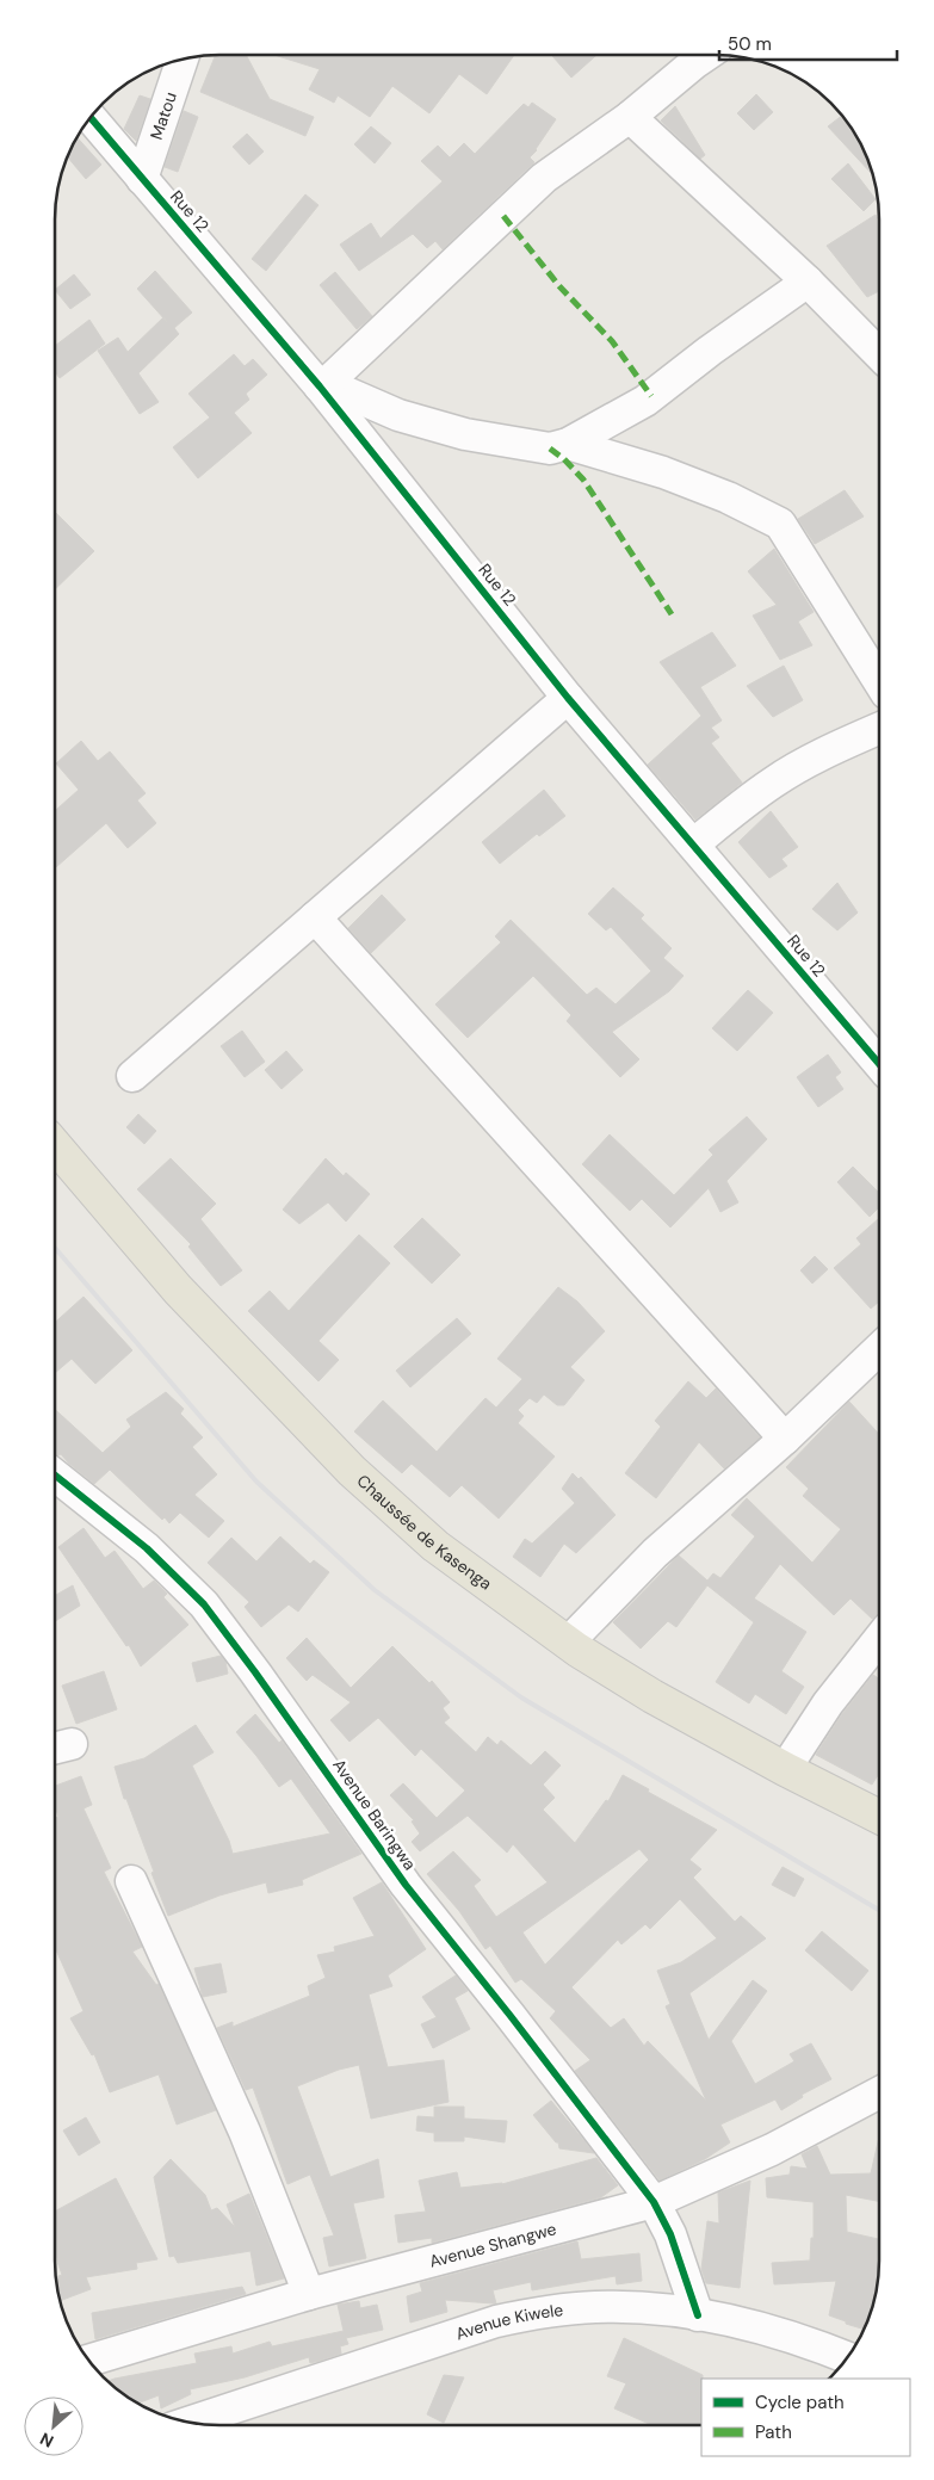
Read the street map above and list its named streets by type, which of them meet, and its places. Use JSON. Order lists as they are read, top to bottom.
{
  "streets": {
    "main road": ["Chaussée de Kasenga"],
    "street": [
      "Matou",
      "Rue 12",
      "Avenue Baringwa",
      "Avenue Shangwe",
      "Avenue Kiwele"
    ]
  },
  "crossings": [
    ["Matou", "Rue 12"],
    ["Avenue Baringwa", "Avenue Shangwe"],
    ["Avenue Baringwa", "Avenue Kiwele"]
  ],
  "legend": ["Cycle path", "Path"],
  "scale_bar": "50 m",
  "north": "bottom left"
}
